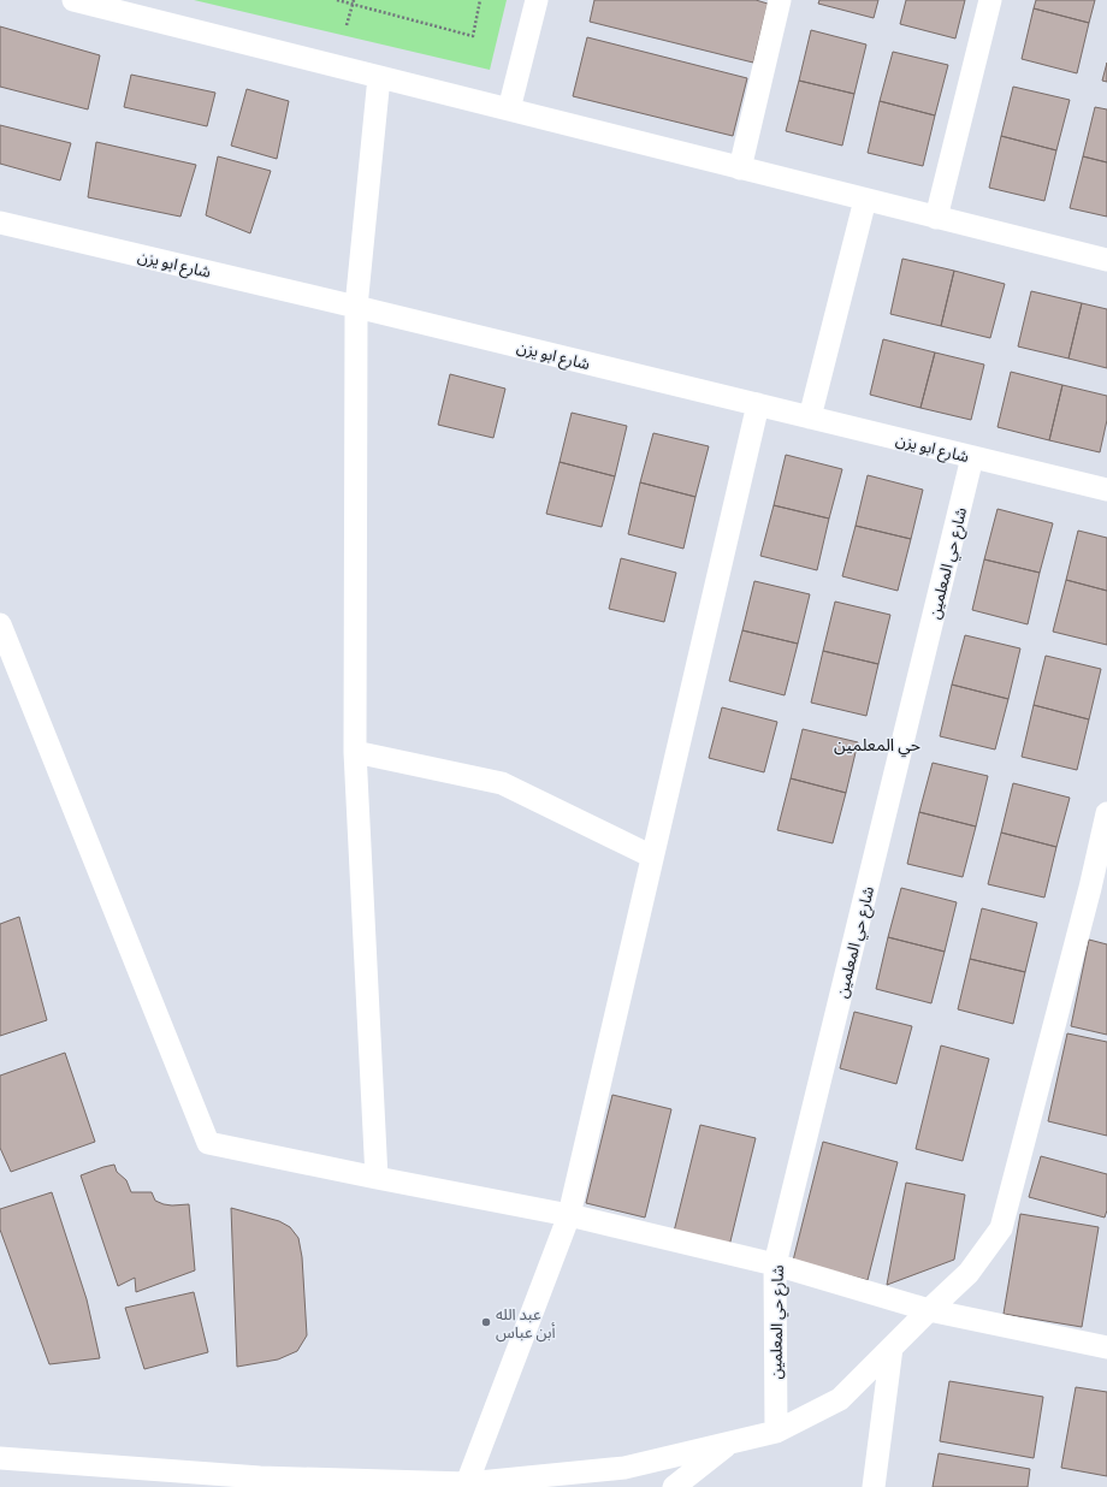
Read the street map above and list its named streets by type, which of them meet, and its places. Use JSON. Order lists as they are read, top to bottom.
{
  "streets": {
    "street": ["شارع ابو يزن", "شارع حي المعلمين"]
  },
  "crossings": [
    ["شارع ابو يزن", "شارع حي المعلمين"]
  ],
  "districts": ["حي المعلمين"],
  "places": ["عبد الله أبن عباس"]
}
